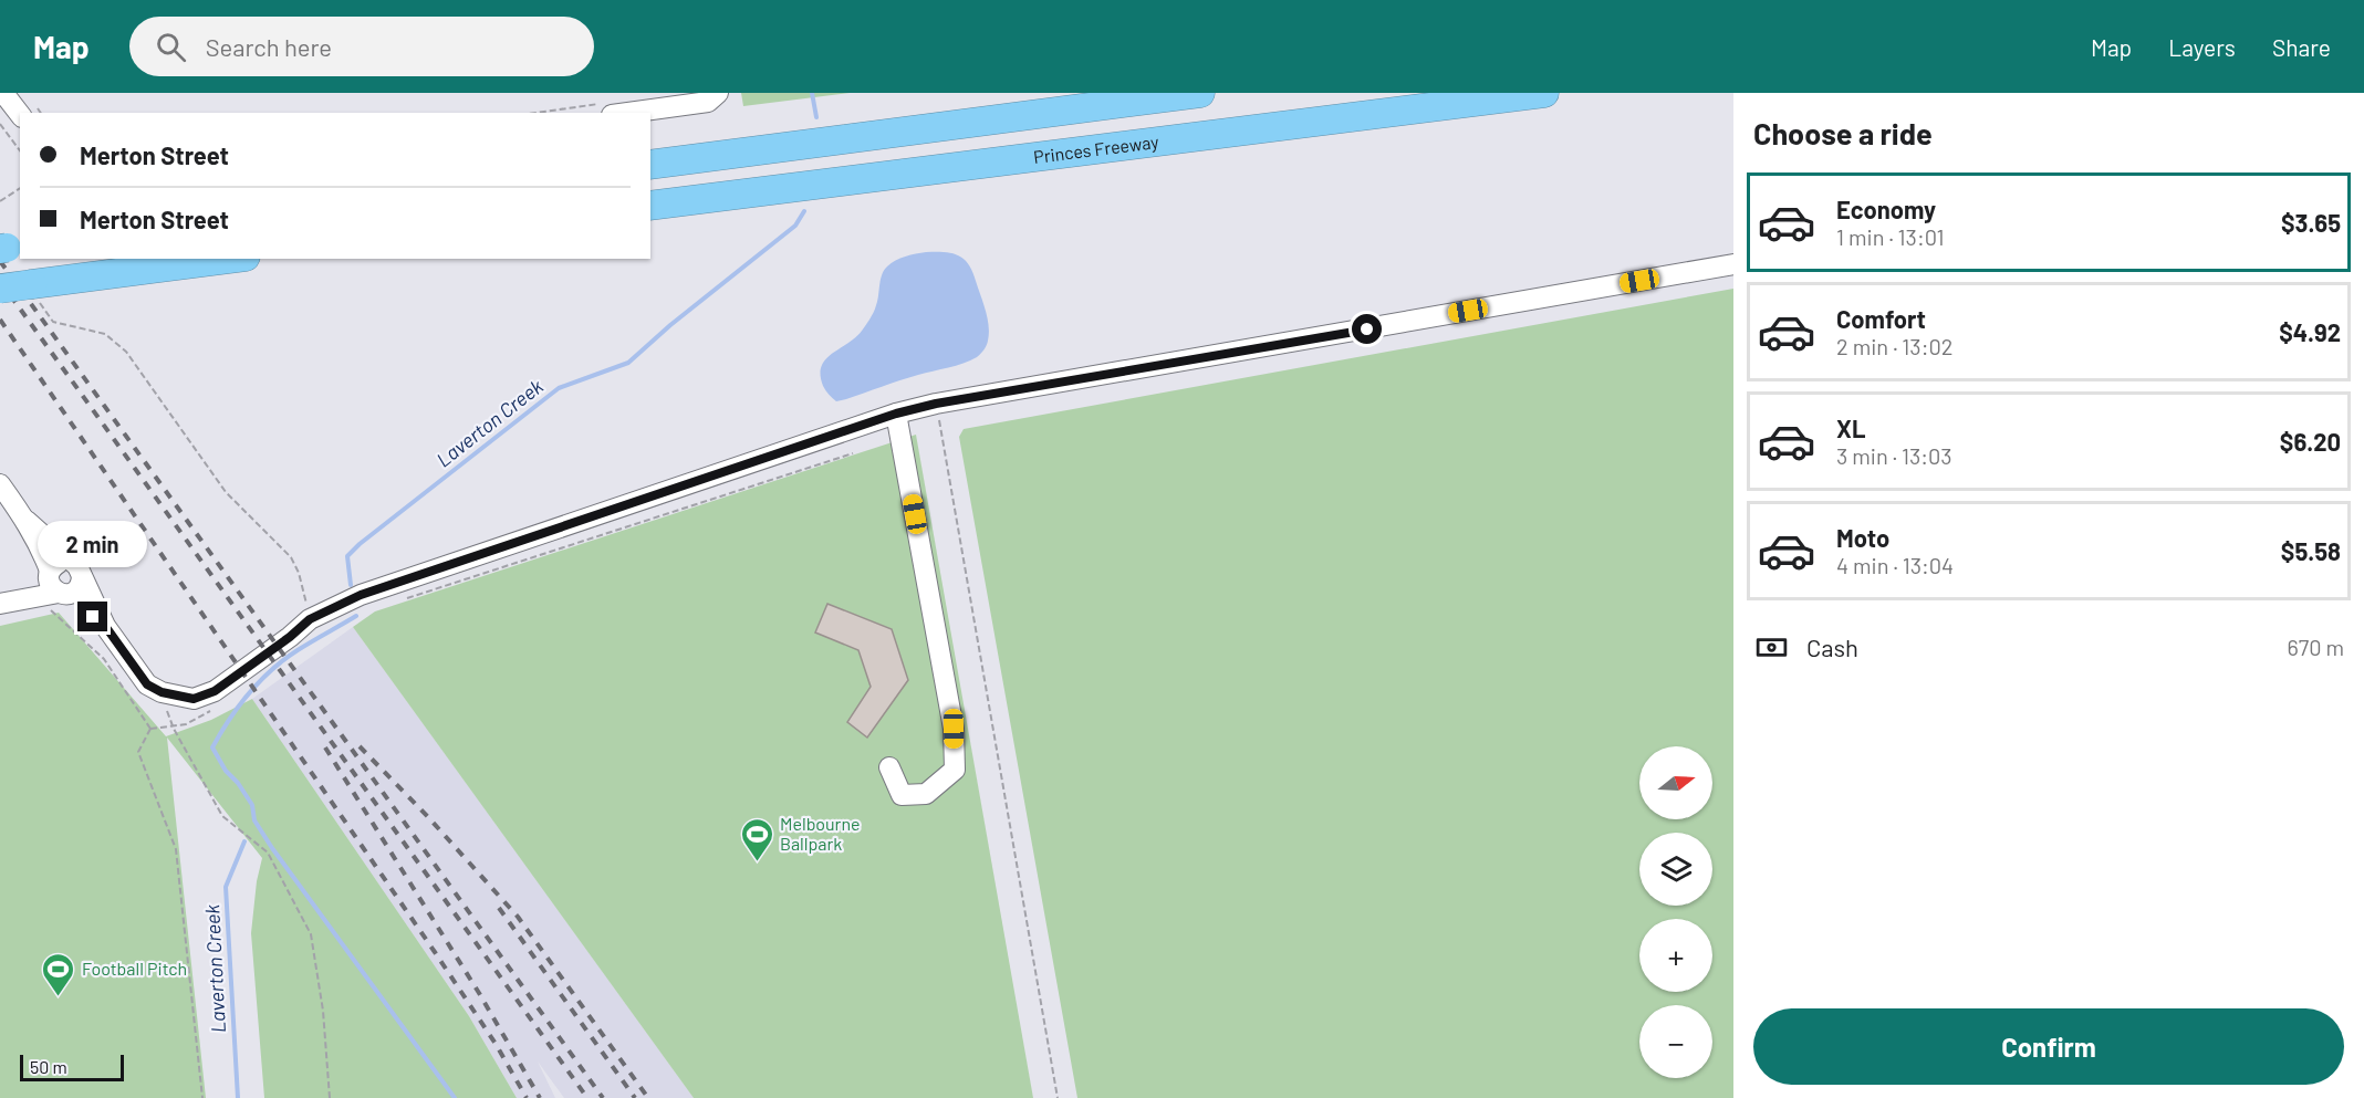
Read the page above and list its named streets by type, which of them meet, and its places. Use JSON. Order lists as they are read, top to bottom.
{
  "streets": {
    "highway": ["Princes Freeway"]
  },
  "water": ["Laverton Creek"],
  "places": {
    "sports": ["Melbourne Ballpark", "Football Pitch"]
  },
  "scale_bar": "50 m",
  "north": "right",
  "page": {
    "header": "Map",
    "search": "Search here",
    "nav": ["Map", "Layers", "Share"],
    "heading": "Choose a ride",
    "banner": ["Merton Street", "Merton Street"],
    "list": [
      {
        "name": "Economy",
        "note": "1 min · 13:01",
        "value": "$3.65"
      },
      {
        "name": "Comfort",
        "note": "2 min · 13:02",
        "value": "$4.92"
      },
      {
        "name": "XL",
        "note": "3 min · 13:03",
        "value": "$6.20"
      },
      {
        "name": "Moto",
        "note": "4 min · 13:04",
        "value": "$5.58"
      }
    ],
    "bubble": "2 min",
    "pay": ["Cash", "670 m"],
    "map_buttons": ["+", "−"],
    "buttons": "Confirm",
    "scale": "50 m"
  }
}
